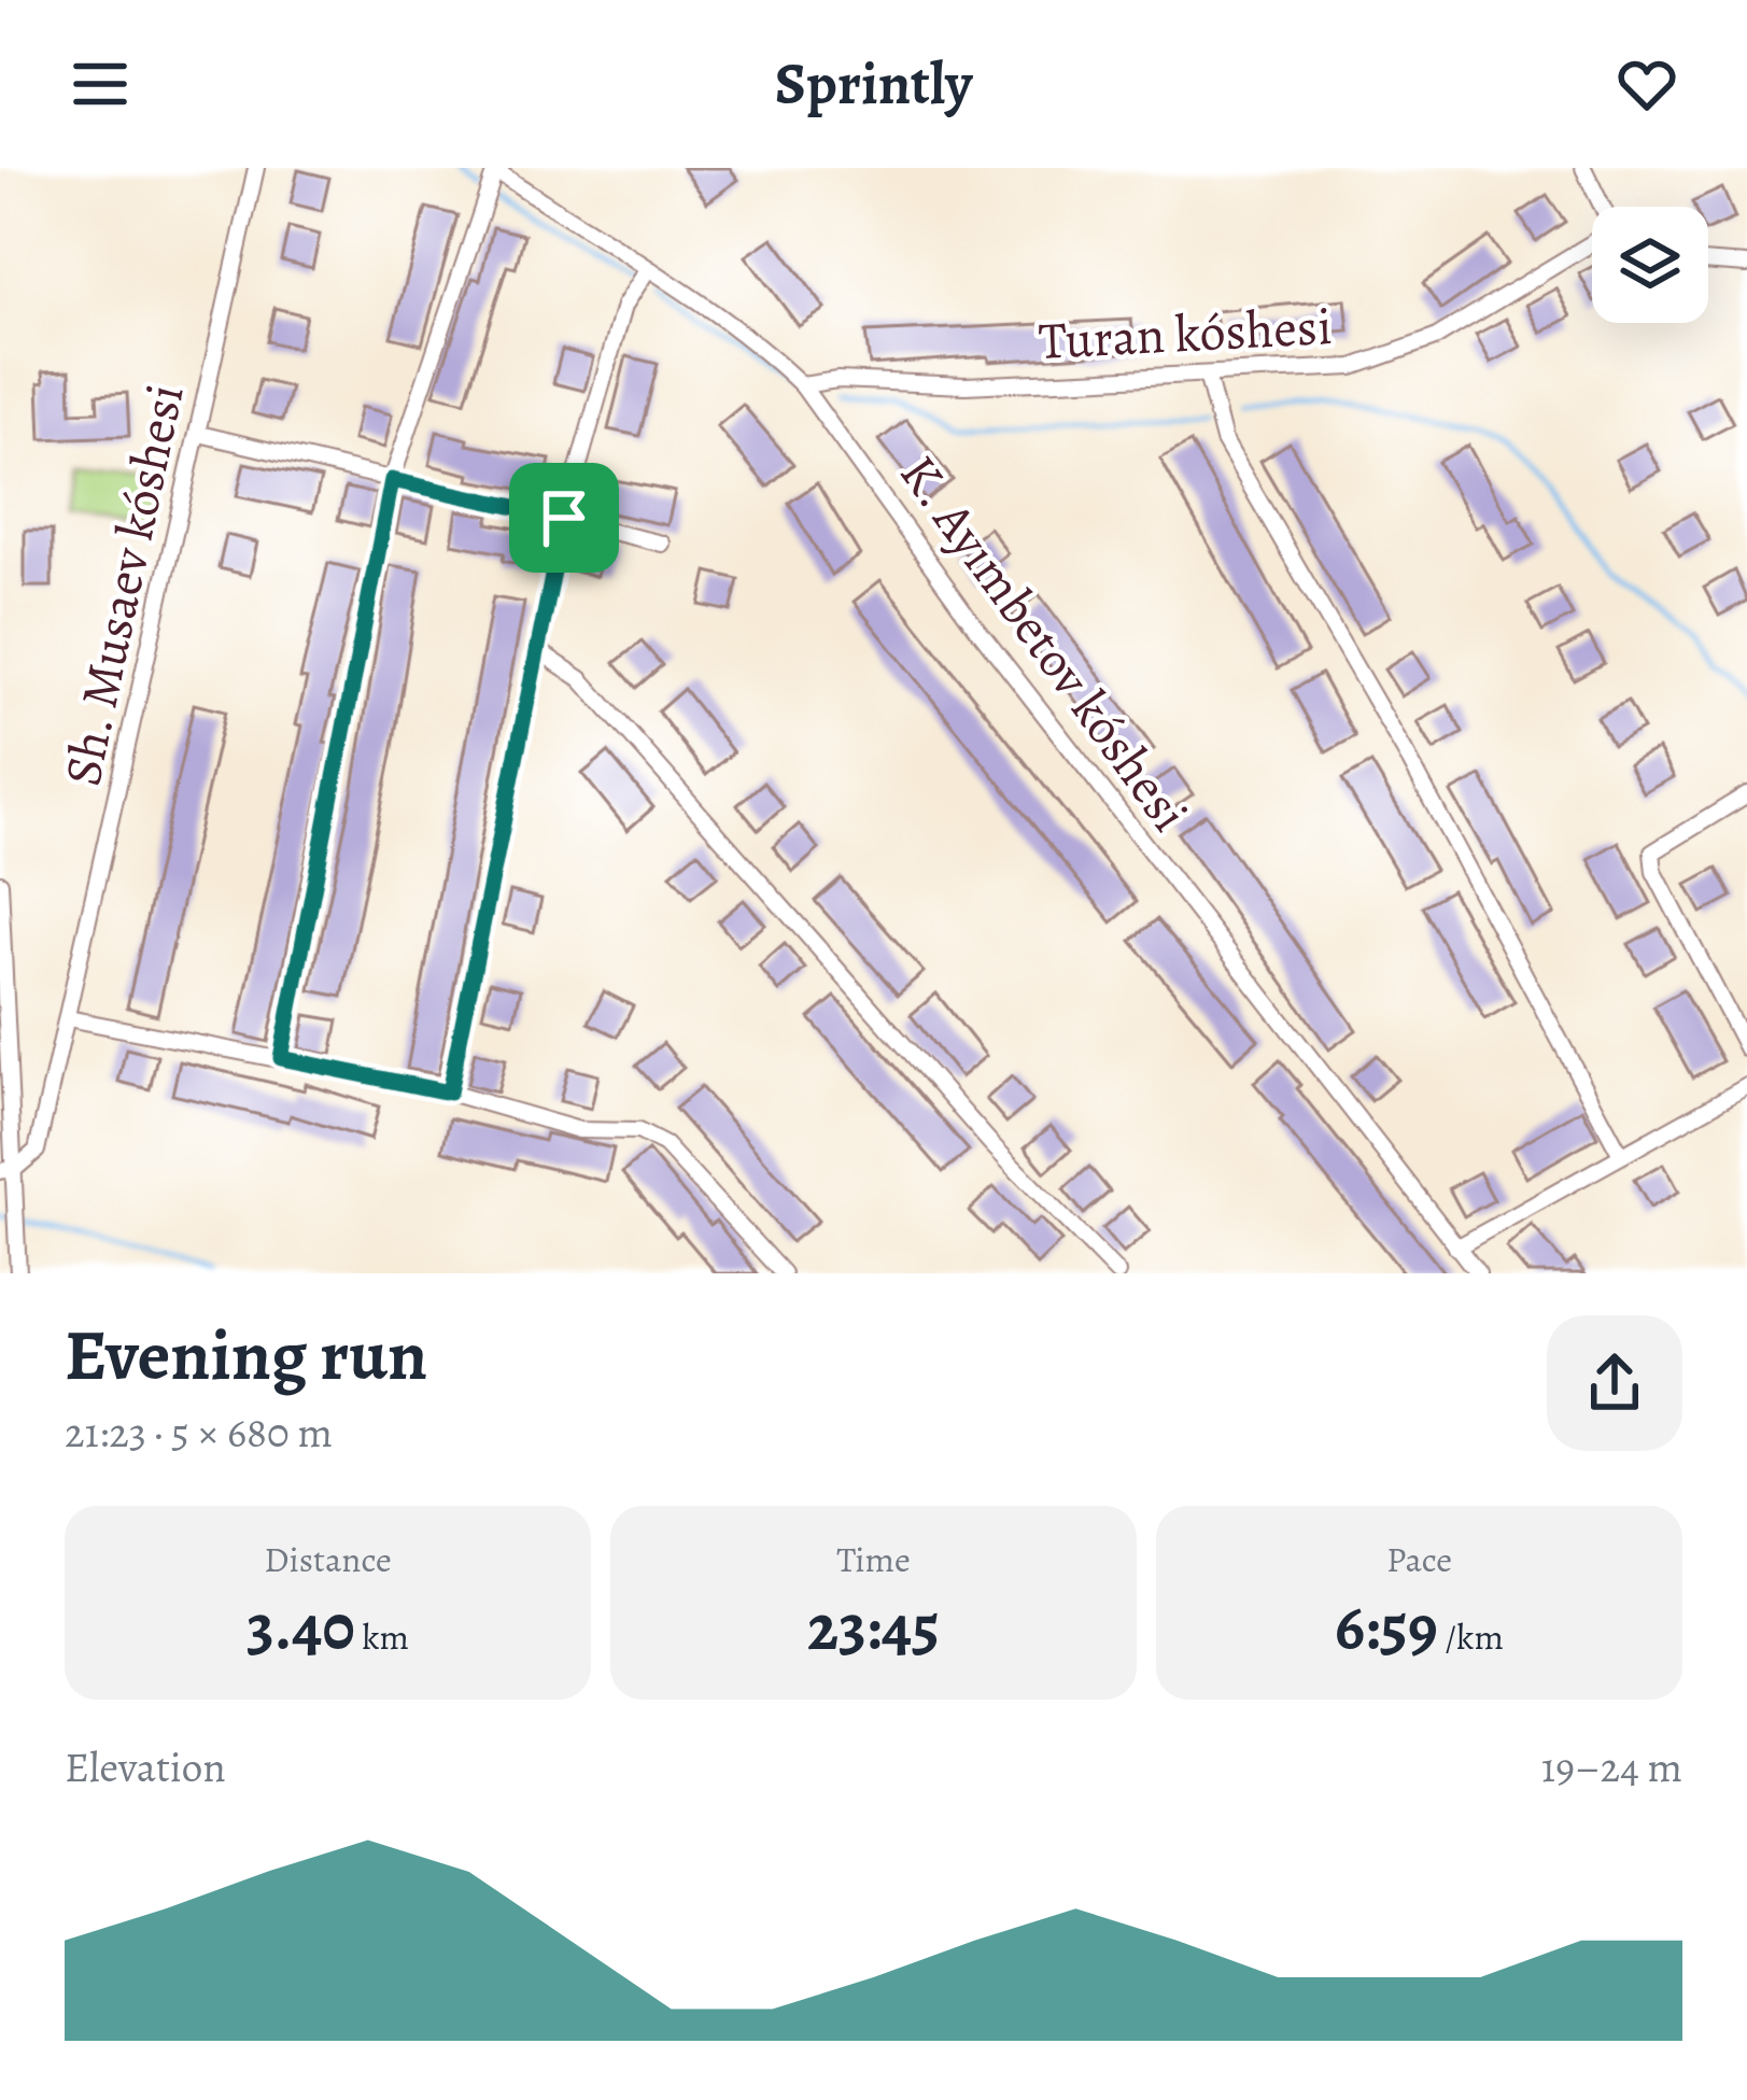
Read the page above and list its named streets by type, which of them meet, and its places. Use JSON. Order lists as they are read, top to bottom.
{
  "streets": {
    "street": ["Turan kóshesi", "Sh. Musaev kóshesi", "K. Ayımbetov kóshesi"]
  },
  "crossings": [
    ["Turan kóshesi", "K. Ayımbetov kóshesi"]
  ],
  "page": {
    "header": "Sprintly",
    "heading": ["Evening run", "21:23 · 5 × 680 m"],
    "stats": [
      ["Distance", "3.40 km"],
      ["Time", "23:45"],
      ["Pace", "6:59 /km"]
    ],
    "chart": ["Elevation", "19–24 m"]
  }
}
